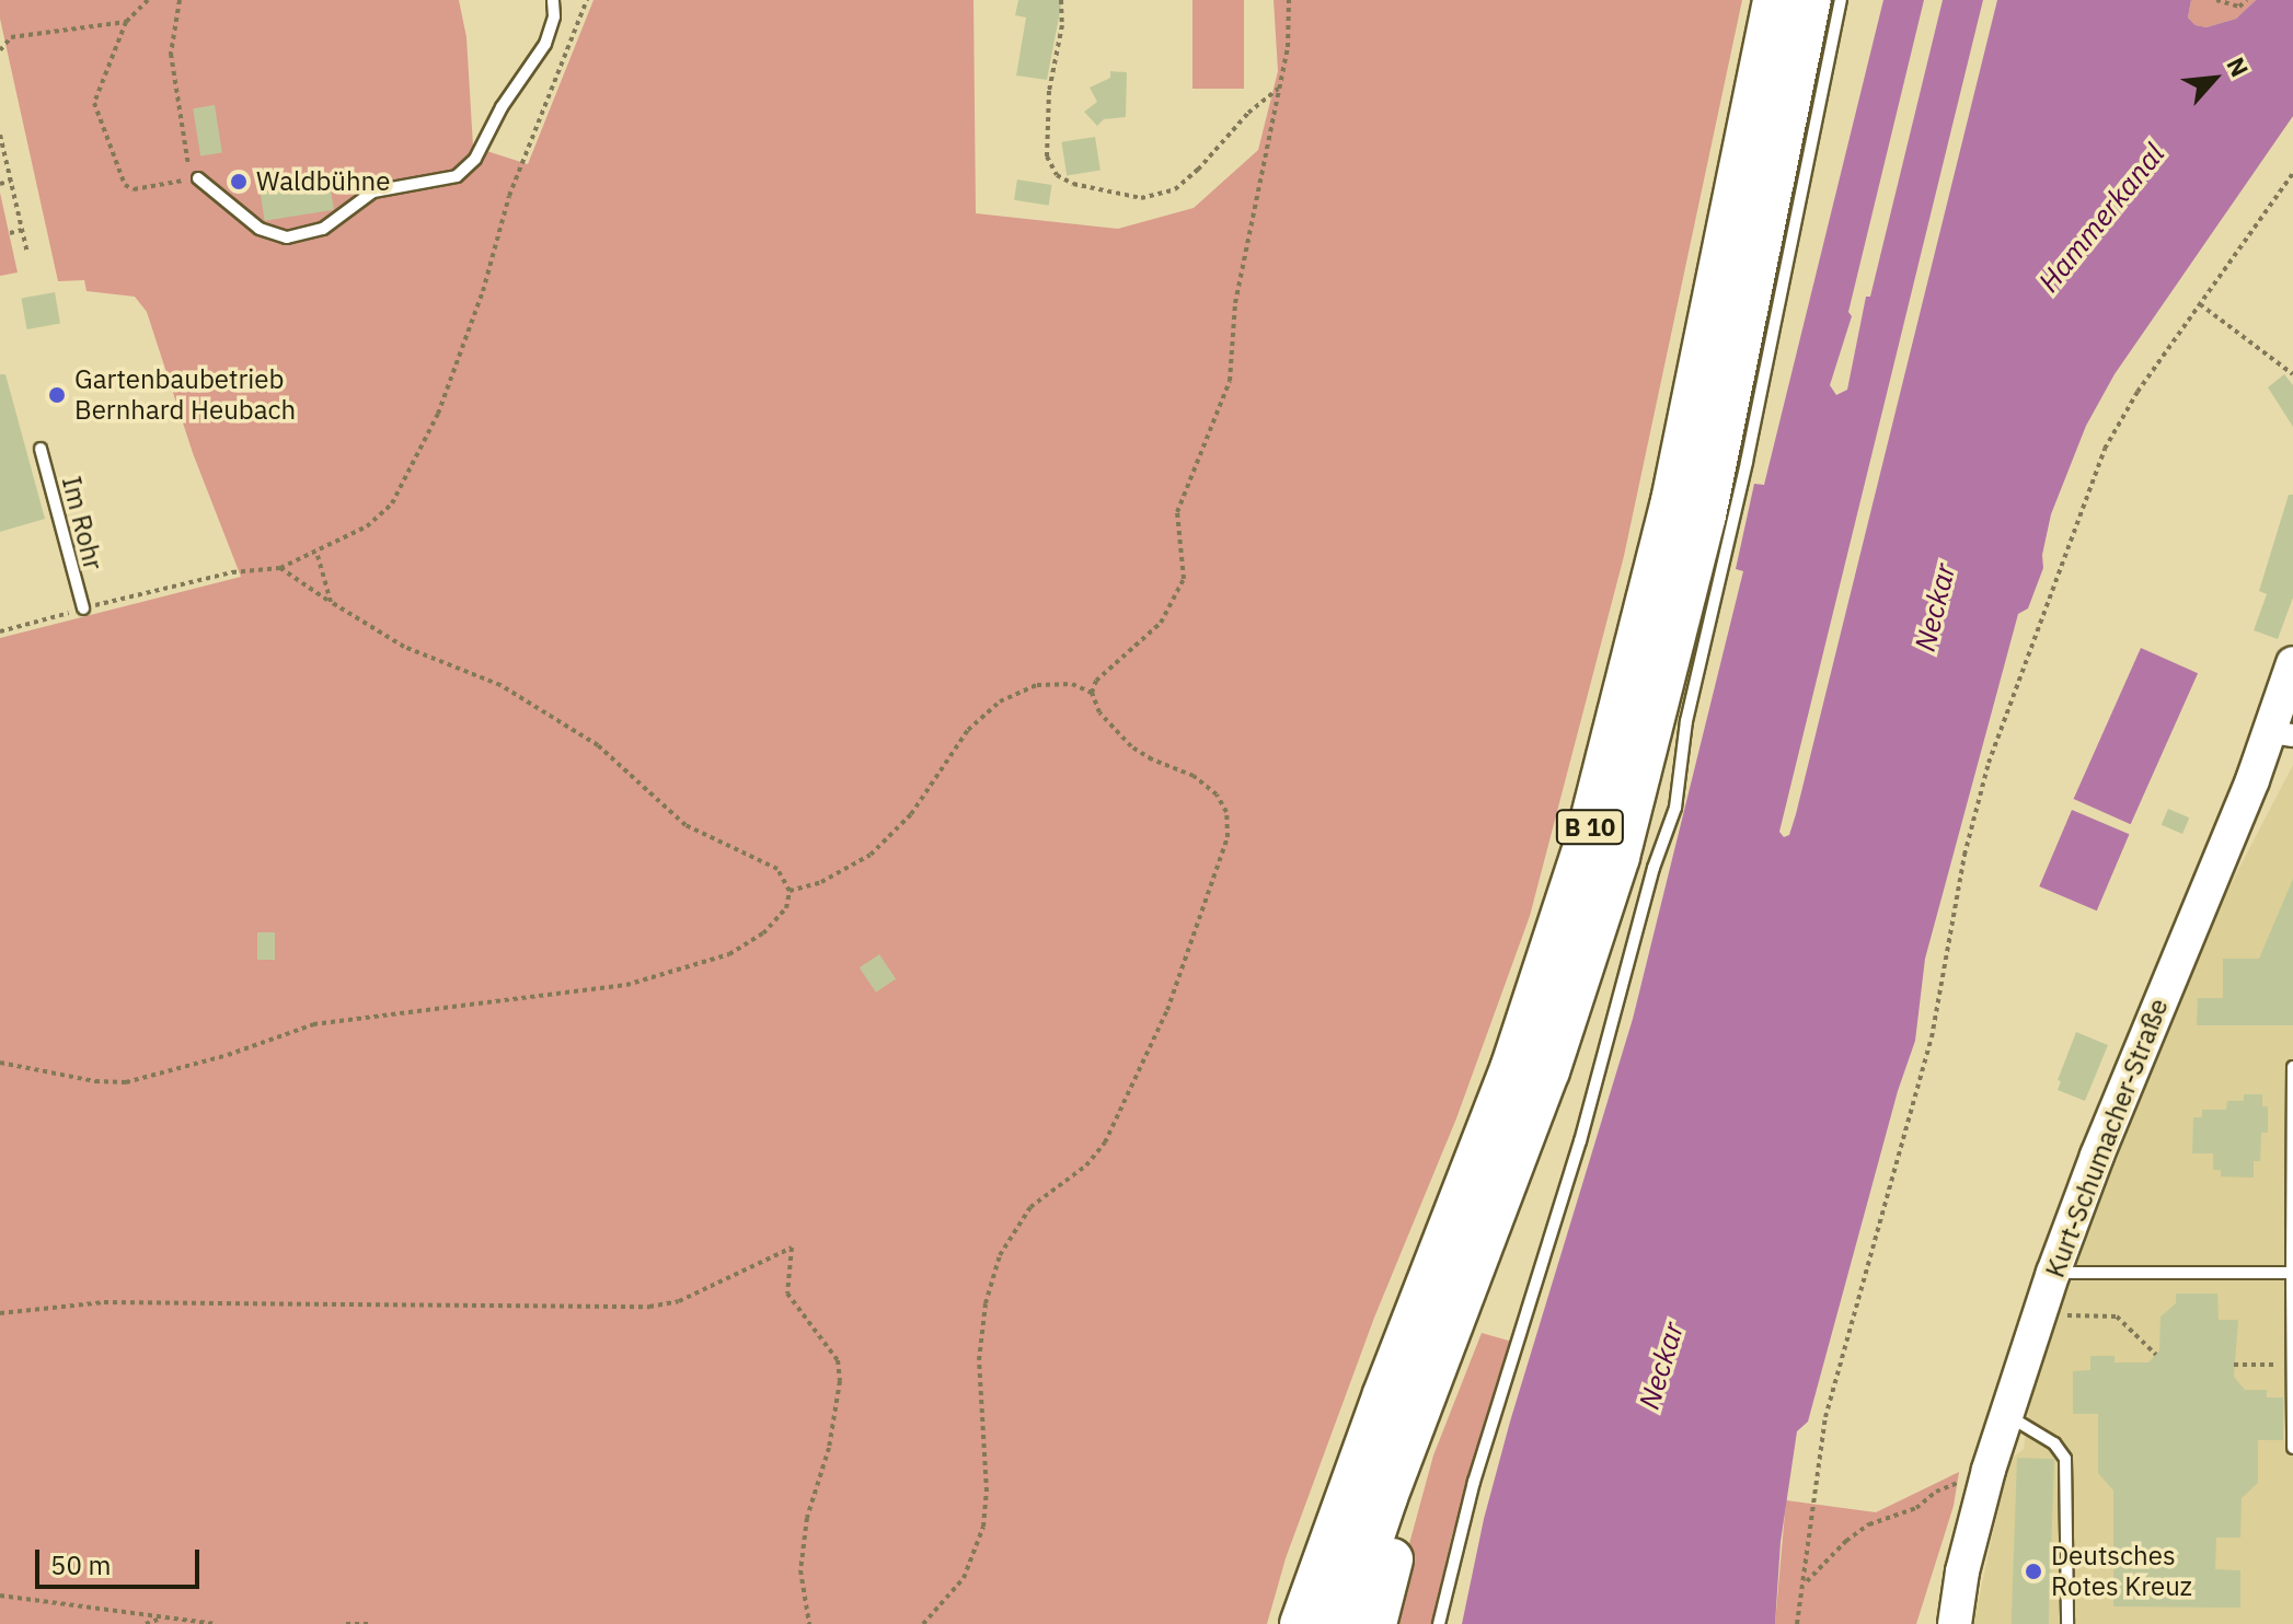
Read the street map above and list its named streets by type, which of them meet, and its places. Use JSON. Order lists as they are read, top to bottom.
{
  "streets": {
    "highway": ["B 10"],
    "street": ["Kurt-Schumacher-Straße"],
    "lane": ["Im Rohr"]
  },
  "water": ["Hammerkanal", "Neckar"],
  "places": ["Waldbühne", "Gartenbaubetrieb Bernhard Heubach", "Deutsches Rotes Kreuz"],
  "scale_bar": "50 m",
  "north": "top right"
}
